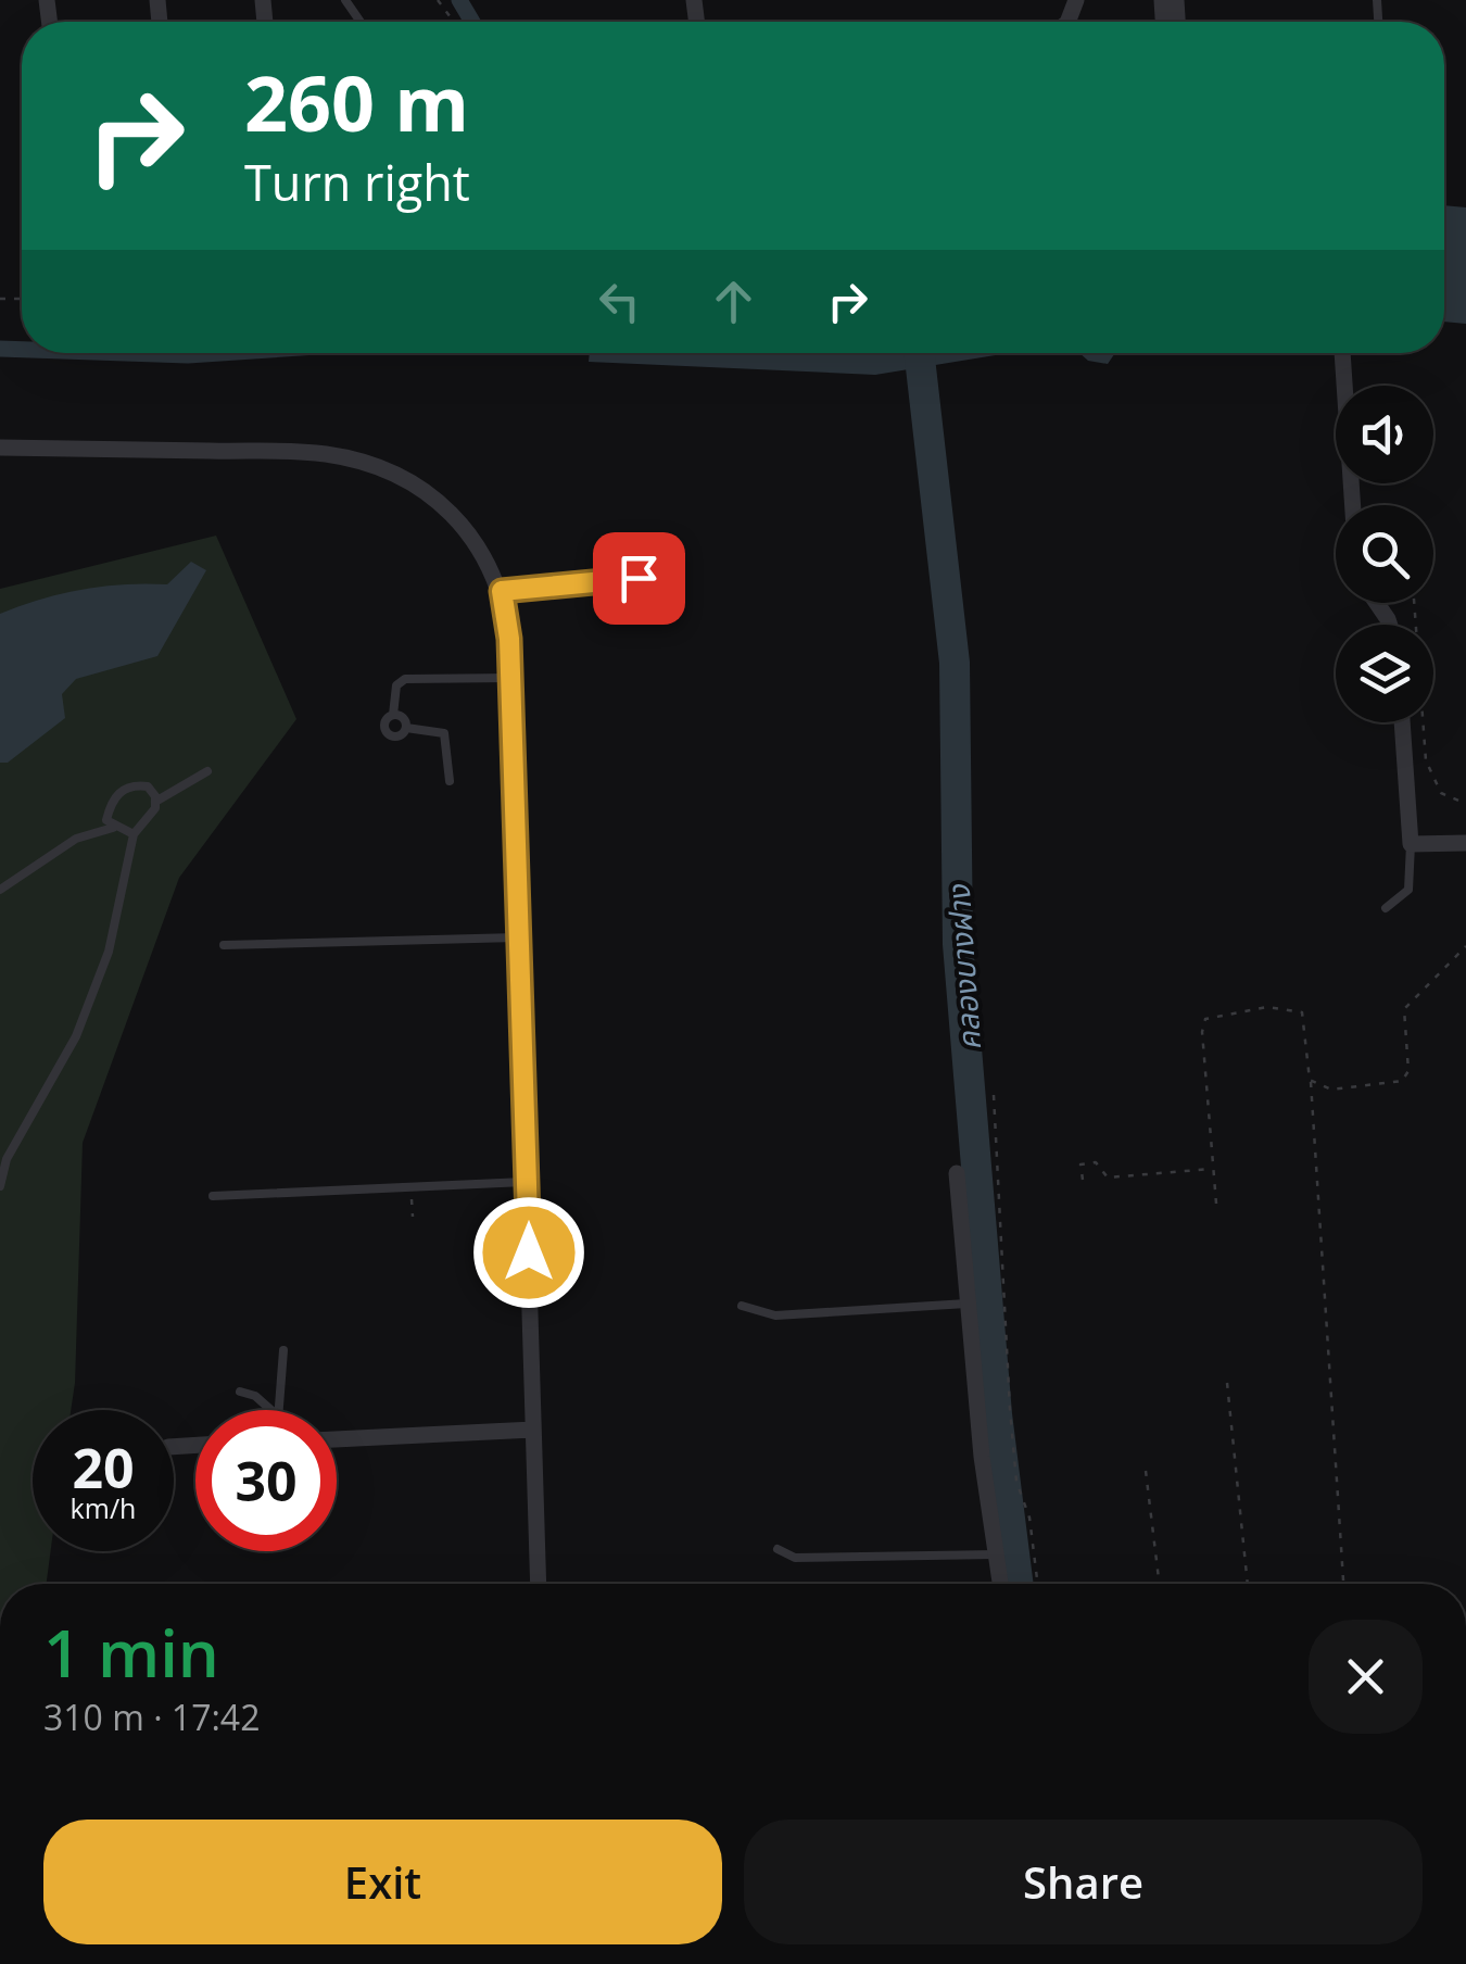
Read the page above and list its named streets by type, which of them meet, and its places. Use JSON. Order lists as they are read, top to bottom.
{
  "water": ["คลองบางฝาง"],
  "page": {
    "turn": ["260 m", "Turn right"],
    "speed": "20 km/h",
    "limit": "30",
    "heading": ["1 min", "310 m · 17:42"],
    "buttons": ["Exit", "Share"]
  }
}
